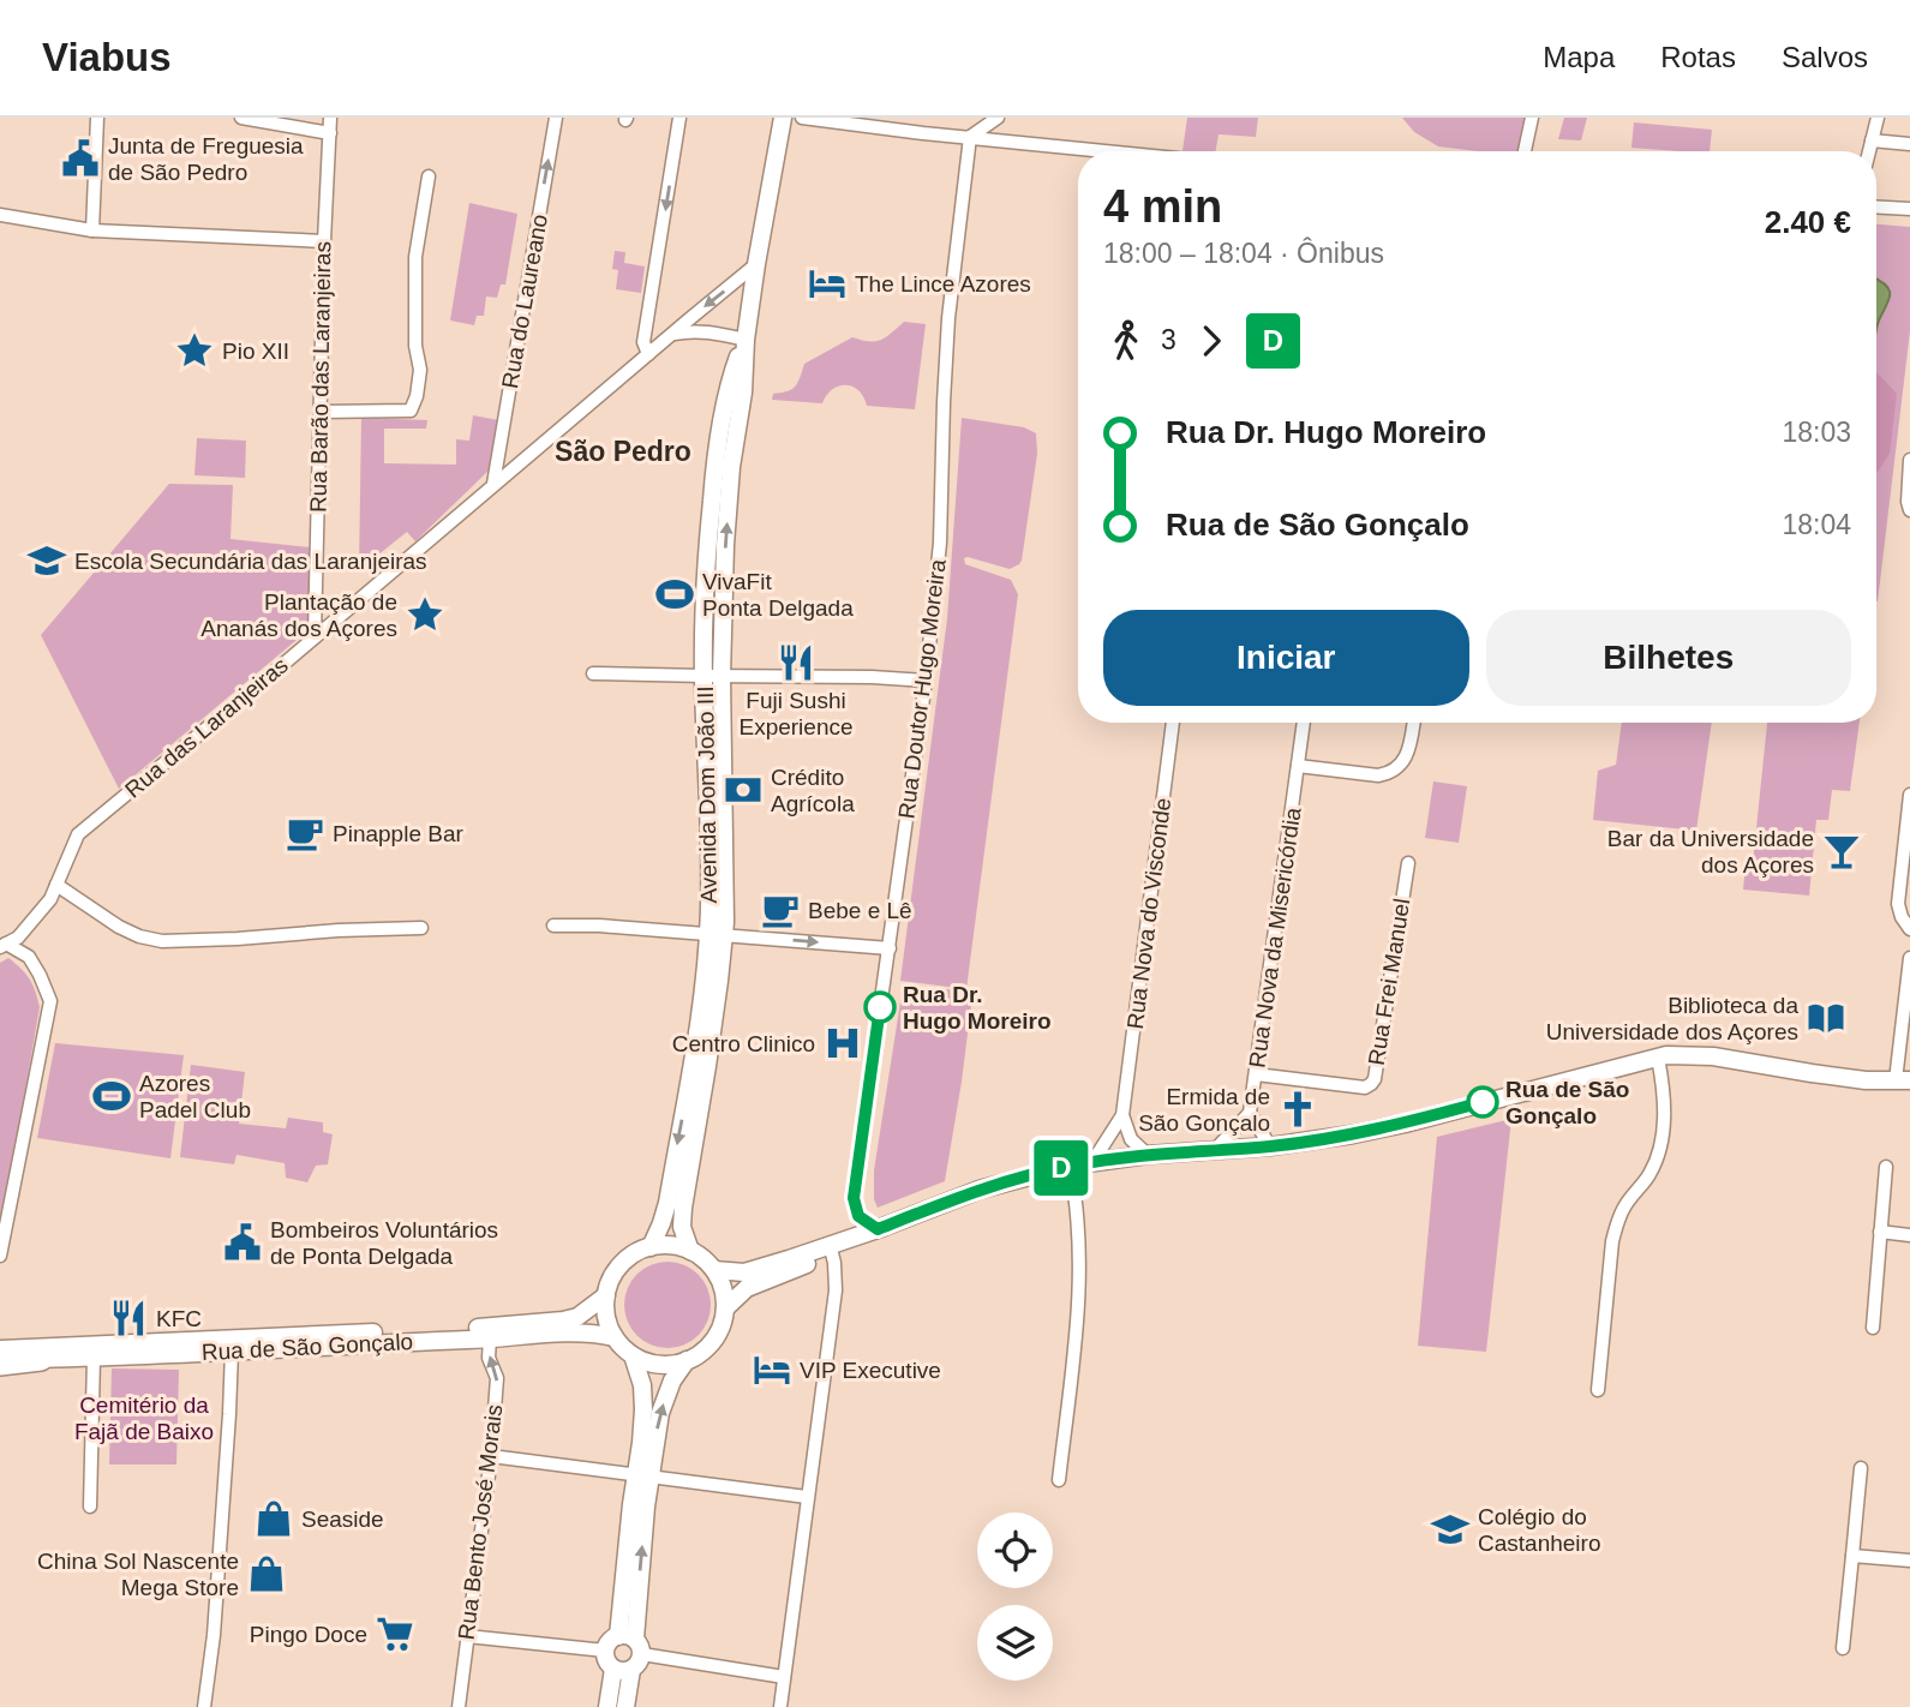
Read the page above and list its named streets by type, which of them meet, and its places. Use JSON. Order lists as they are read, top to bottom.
{
  "streets": {
    "main road": ["Avenida Dom João III", "Rua de São Gonçalo"],
    "street": [
      "Rua do Laureano",
      "Rua Barão das Laranjeiras",
      "Rua Doutor Hugo Moreira",
      "Rua das Laranjeiras",
      "Rua Nova do Visconde",
      "Rua Nova da Misericórdia",
      "Rua Frei Manuel",
      "Rua Bento José Morais"
    ]
  },
  "crossings": [
    ["Rua do Laureano", "Rua das Laranjeiras"],
    ["Rua Barão das Laranjeiras", "Rua das Laranjeiras"],
    ["Rua das Laranjeiras", "Avenida Dom João III"],
    ["Avenida Dom João III", "Rua de São Gonçalo"],
    ["Rua Nova da Misericórdia", "Rua Frei Manuel"],
    ["Rua de São Gonçalo", "Rua Bento José Morais"]
  ],
  "one_way": ["Rua do Laureano"],
  "districts": ["São Pedro"],
  "parks": ["Cemitério da Fajã de Baixo"],
  "places": {
    "public building": ["Junta de Freguesia de São Pedro", "Bombeiros Voluntários de Ponta Delgada"],
    "hotel": ["The Lince Azores", "VIP Executive"],
    "place": ["Pio XII", "Plantação de Ananás dos Açores"],
    "school or university": ["Escola Secundária das Laranjeiras", "Colégio do Castanheiro"],
    "sports": ["VivaFit Ponta Delgada", "Azores Padel Club"],
    "restaurant": ["Fuji Sushi Experience", "KFC"],
    "bank": ["Crédito Agrícola"],
    "cafe": ["Pinapple Bar", "Bebe e Lê"],
    "bar": ["Bar da Universidade dos Açores"],
    "other": ["Rua Dr. Hugo Moreiro", "Rua de São Gonçalo"],
    "library": ["Biblioteca da Universidade dos Açores"],
    "hospital": ["Centro Clinico"],
    "church": ["Ermida de São Gonçalo"],
    "shop": ["Seaside", "China Sol Nascente Mega Store"],
    "supermarket": ["Pingo Doce"]
  },
  "lines": ["bus line D"],
  "page": {
    "header": "Viabus",
    "nav": ["Mapa", "Rotas", "Salvos"],
    "on_map": "D",
    "heading": ["4 min", "18:00 – 18:04 · Ônibus", "2.40 €"],
    "legs": ["3", "D"],
    "list": [
      {
        "name": "Rua Dr. Hugo Moreiro",
        "value": "18:03"
      },
      {
        "name": "Rua de São Gonçalo",
        "value": "18:04"
      }
    ],
    "buttons": ["Iniciar", "Bilhetes"]
  }
}
